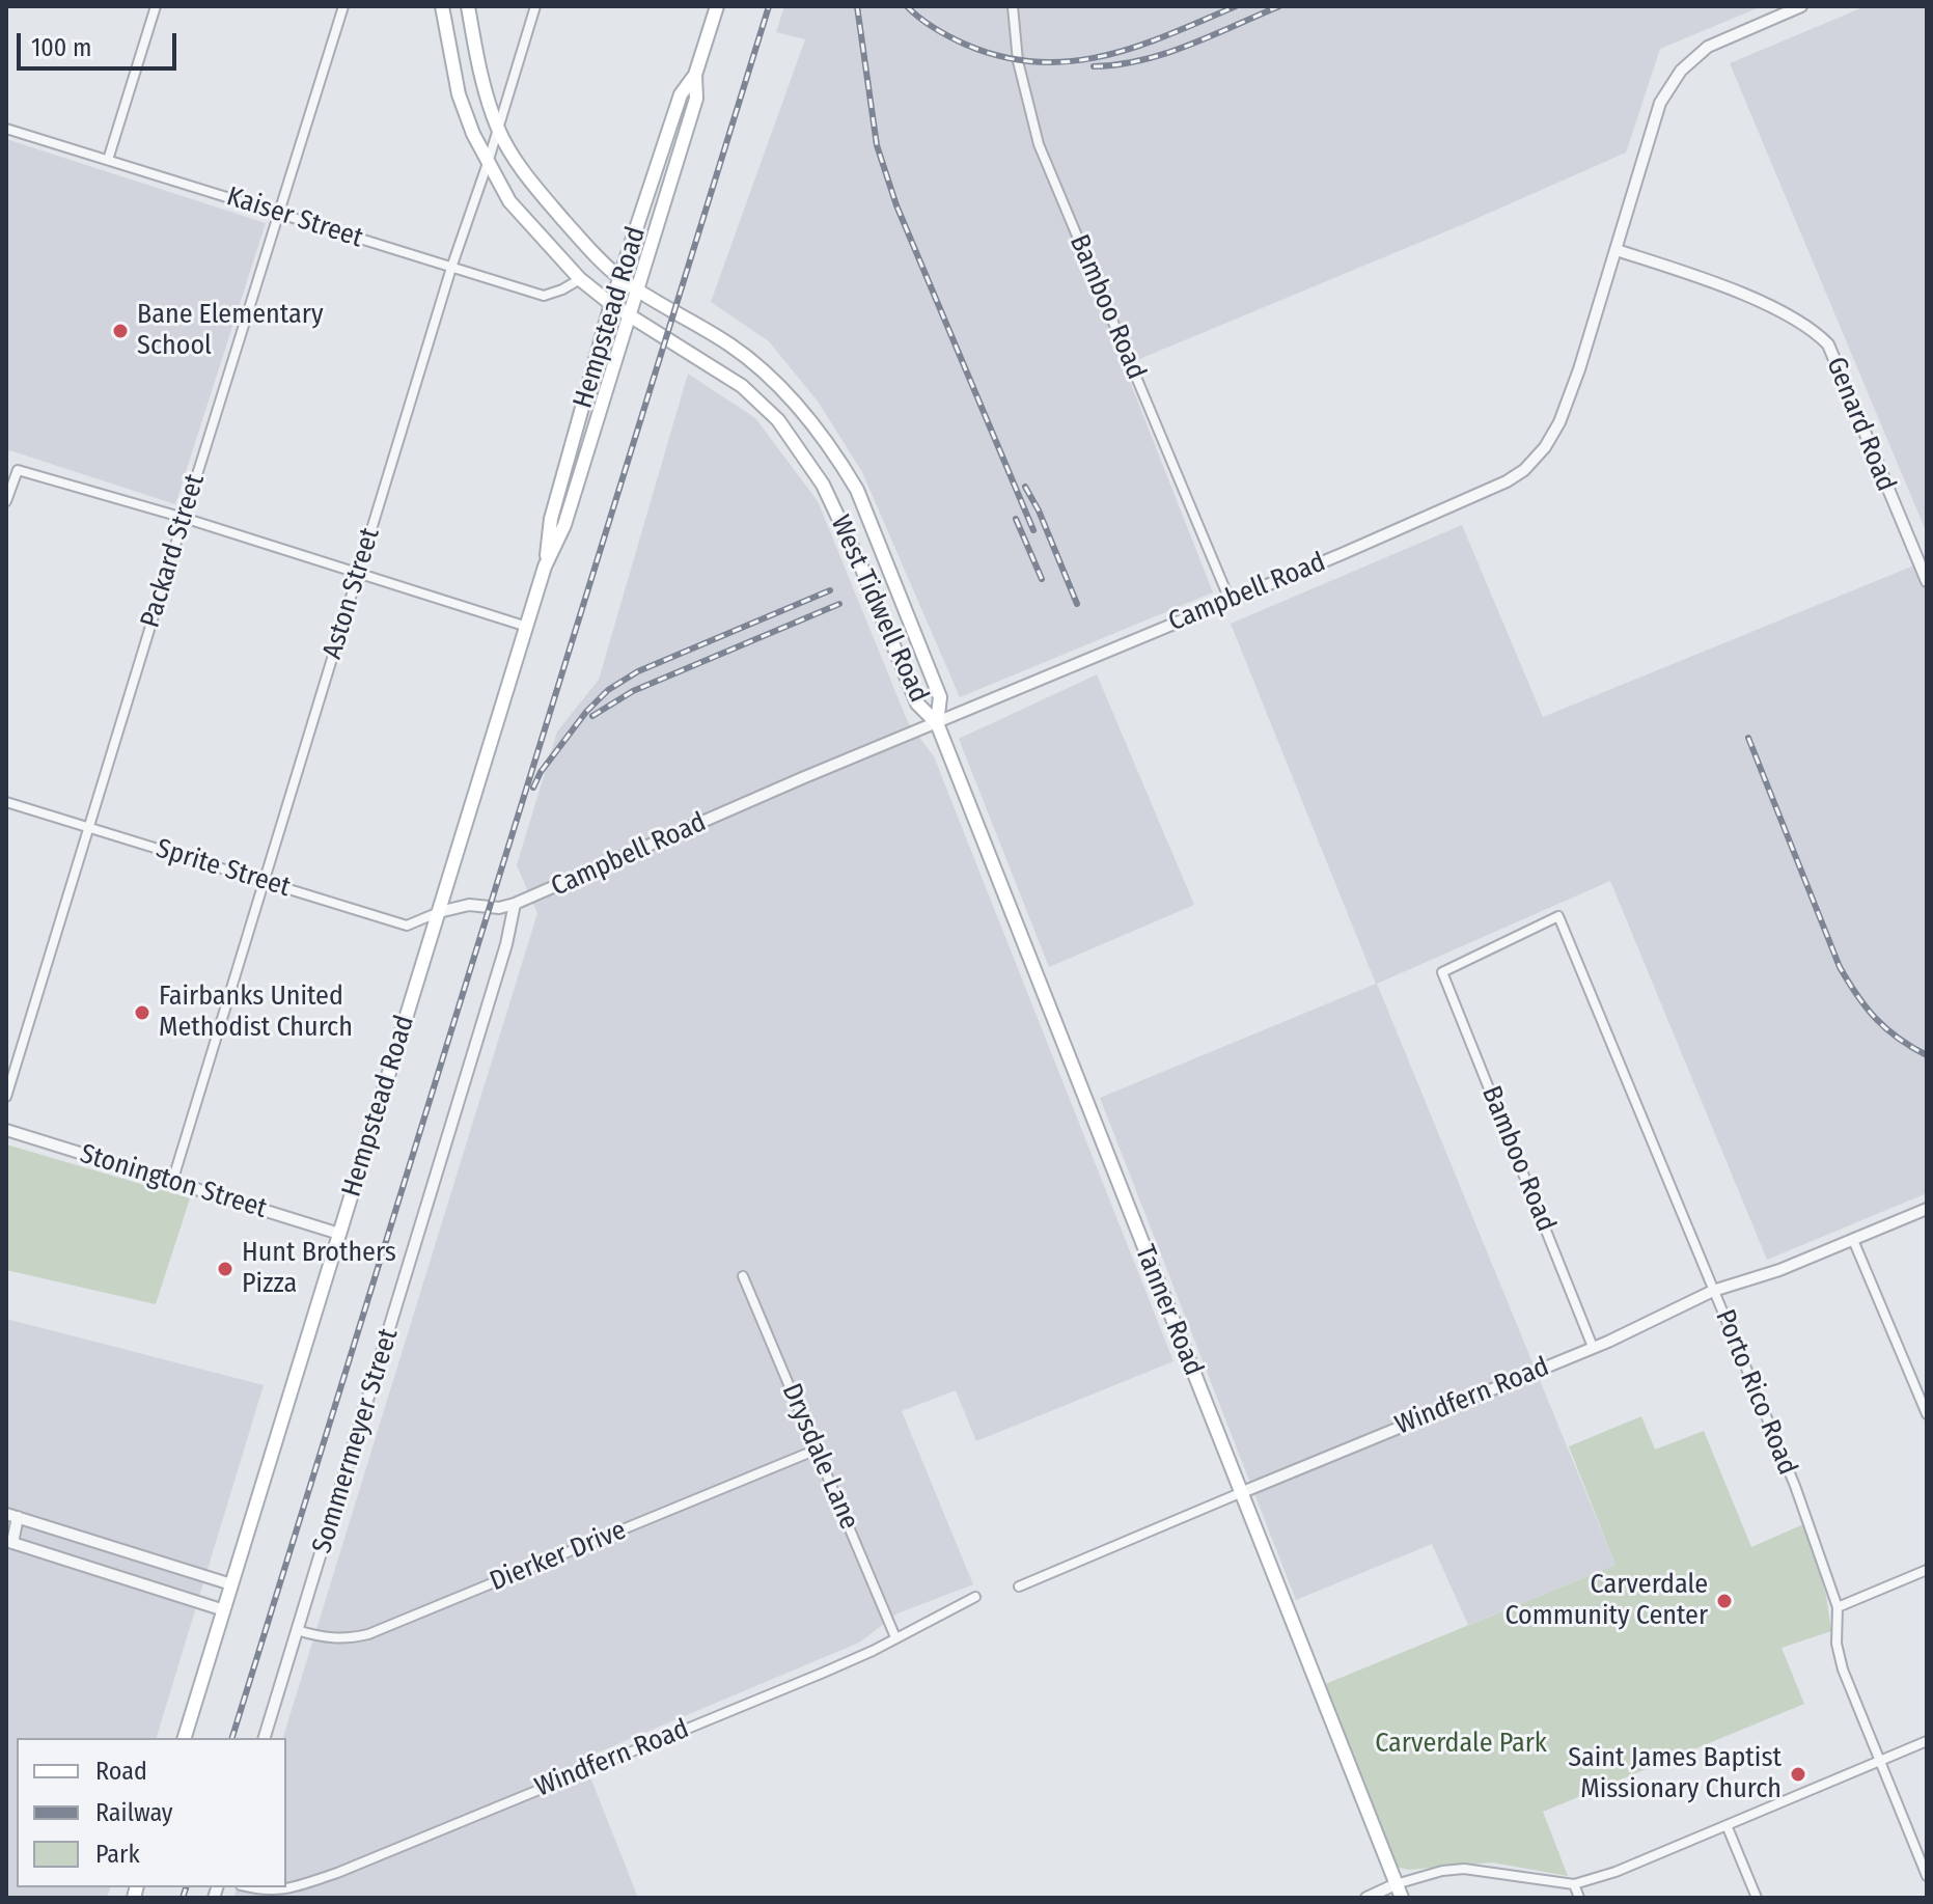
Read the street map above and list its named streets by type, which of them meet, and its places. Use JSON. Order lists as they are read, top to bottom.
{
  "streets": {
    "main road": ["Hempstead Road", "West Tidwell Road", "Tanner Road"],
    "street": [
      "Kaiser Street",
      "Bamboo Road",
      "Genard Road",
      "Packard Street",
      "Campbell Road",
      "Aston Street",
      "Sprite Street",
      "Stonington Street",
      "Porto Rico Road",
      "Windfern Road",
      "Sommermeyer Street",
      "Drysdale Lane",
      "Dierker Drive"
    ]
  },
  "crossings": [
    ["Kaiser Street", "Packard Street"],
    ["Kaiser Street", "Aston Street"],
    ["Kaiser Street", "West Tidwell Road"],
    ["Bamboo Road", "Campbell Road"],
    ["Bamboo Road", "Porto Rico Road"],
    ["Bamboo Road", "Windfern Road"],
    ["Hempstead Road", "Campbell Road"],
    ["Hempstead Road", "West Tidwell Road"],
    ["Hempstead Road", "Sprite Street"],
    ["Hempstead Road", "Stonington Street"],
    ["Genard Road", "Campbell Road"],
    ["Packard Street", "Sprite Street"],
    ["Campbell Road", "West Tidwell Road"],
    ["Campbell Road", "Sprite Street"],
    ["Campbell Road", "Tanner Road"],
    ["Campbell Road", "Sommermeyer Street"],
    ["Aston Street", "West Tidwell Road"],
    ["Aston Street", "Sprite Street"],
    ["Aston Street", "Stonington Street"],
    ["West Tidwell Road", "Tanner Road"],
    ["Tanner Road", "Windfern Road"],
    ["Porto Rico Road", "Windfern Road"],
    ["Windfern Road", "Drysdale Lane"],
    ["Sommermeyer Street", "Dierker Drive"],
    ["Drysdale Lane", "Dierker Drive"]
  ],
  "parks": ["Carverdale Park"],
  "places": [
    "Bane Elementary School",
    "Fairbanks United Methodist Church",
    "Hunt Brothers Pizza",
    "Carverdale Community Center",
    "Saint James Baptist Missionary Church"
  ],
  "legend": ["Road", "Railway", "Park"],
  "scale_bar": "100 m"
}
